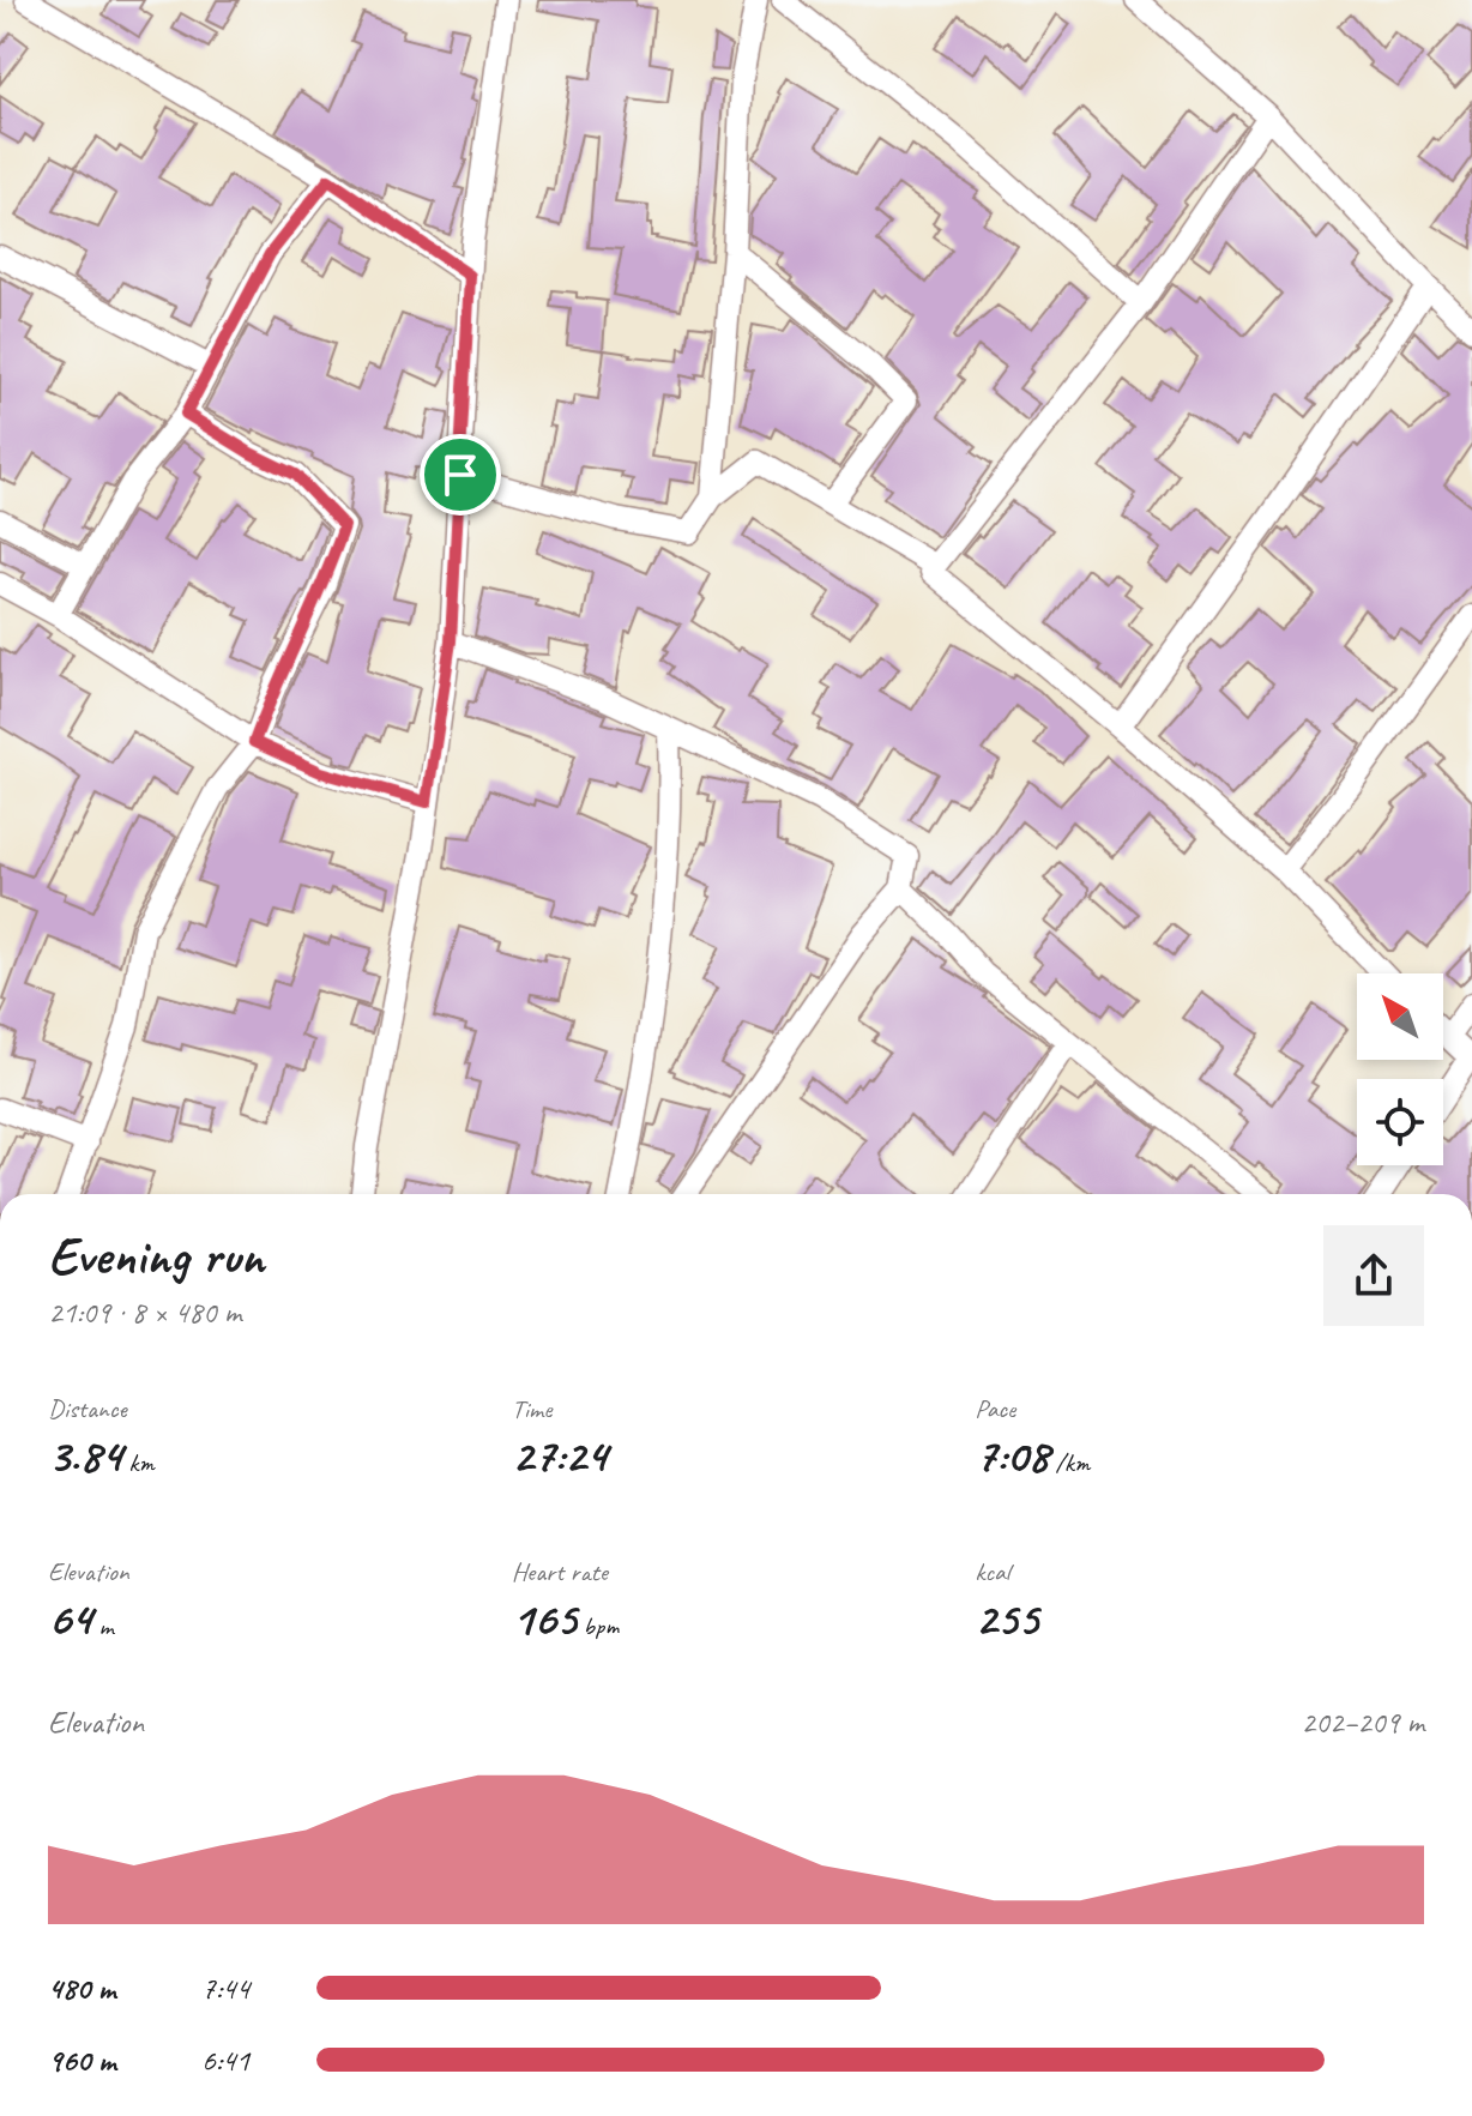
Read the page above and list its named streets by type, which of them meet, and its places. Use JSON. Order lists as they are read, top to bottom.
{
  "north": "top left",
  "page": {
    "heading": ["Evening run", "21:09 · 8 × 480 m"],
    "stats": [
      ["Distance", "3.84 km"],
      ["Time", "27:24"],
      ["Pace", "7:08 /km"],
      ["Elevation", "64 m"],
      ["Heart rate", "165 bpm"],
      ["kcal", "255"]
    ],
    "chart": ["Elevation", "202–209 m"],
    "list": [
      {
        "name": "480 m",
        "note": "7:44"
      },
      {
        "name": "960 m",
        "note": "6:41"
      }
    ]
  }
}
